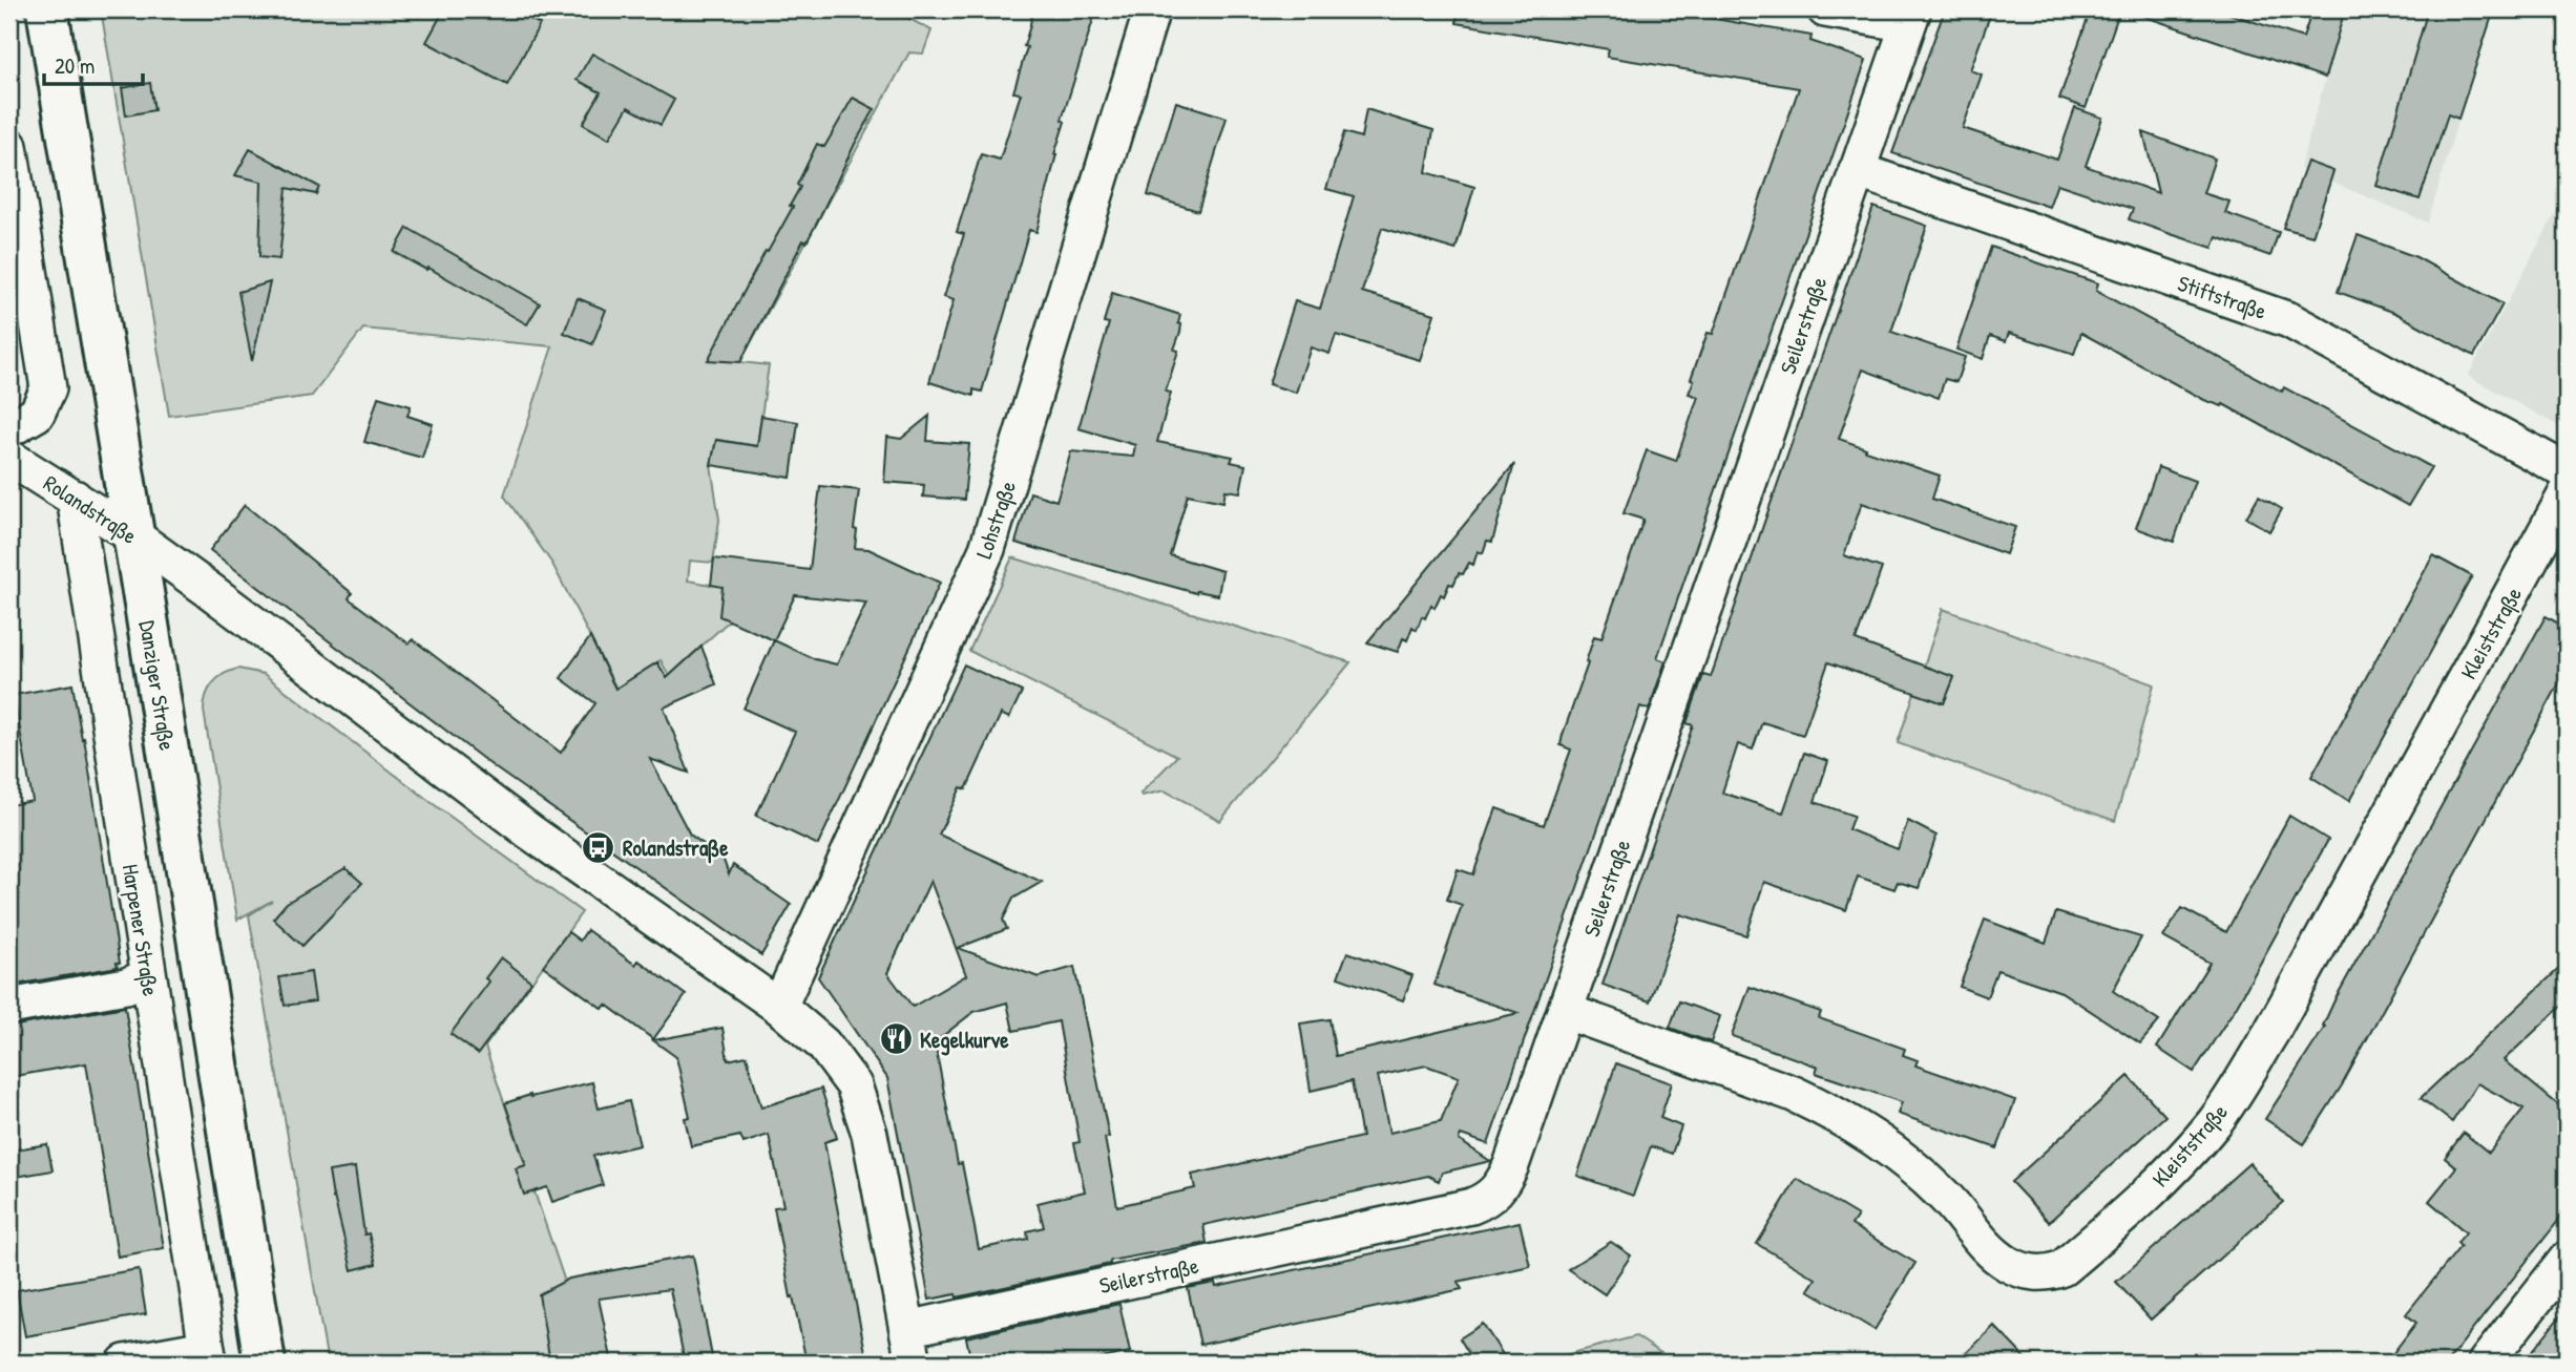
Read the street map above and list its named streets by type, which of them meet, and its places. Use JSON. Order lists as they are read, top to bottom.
{
  "streets": {
    "main road": ["Danziger Straße"],
    "street": [
      "Stiftstraße",
      "Seilerstraße",
      "Rolandstraße",
      "Lohstraße",
      "Kleiststraße",
      "Harpener Straße"
    ]
  },
  "crossings": [
    ["Stiftstraße", "Seilerstraße"],
    ["Seilerstraße", "Rolandstraße"],
    ["Seilerstraße", "Kleiststraße"],
    ["Rolandstraße", "Lohstraße"],
    ["Rolandstraße", "Danziger Straße"],
    ["Rolandstraße", "Harpener Straße"]
  ],
  "places": {
    "bus stop": ["Rolandstraße"],
    "restaurant": ["Kegelkurve"]
  },
  "scale_bar": "20 m"
}
